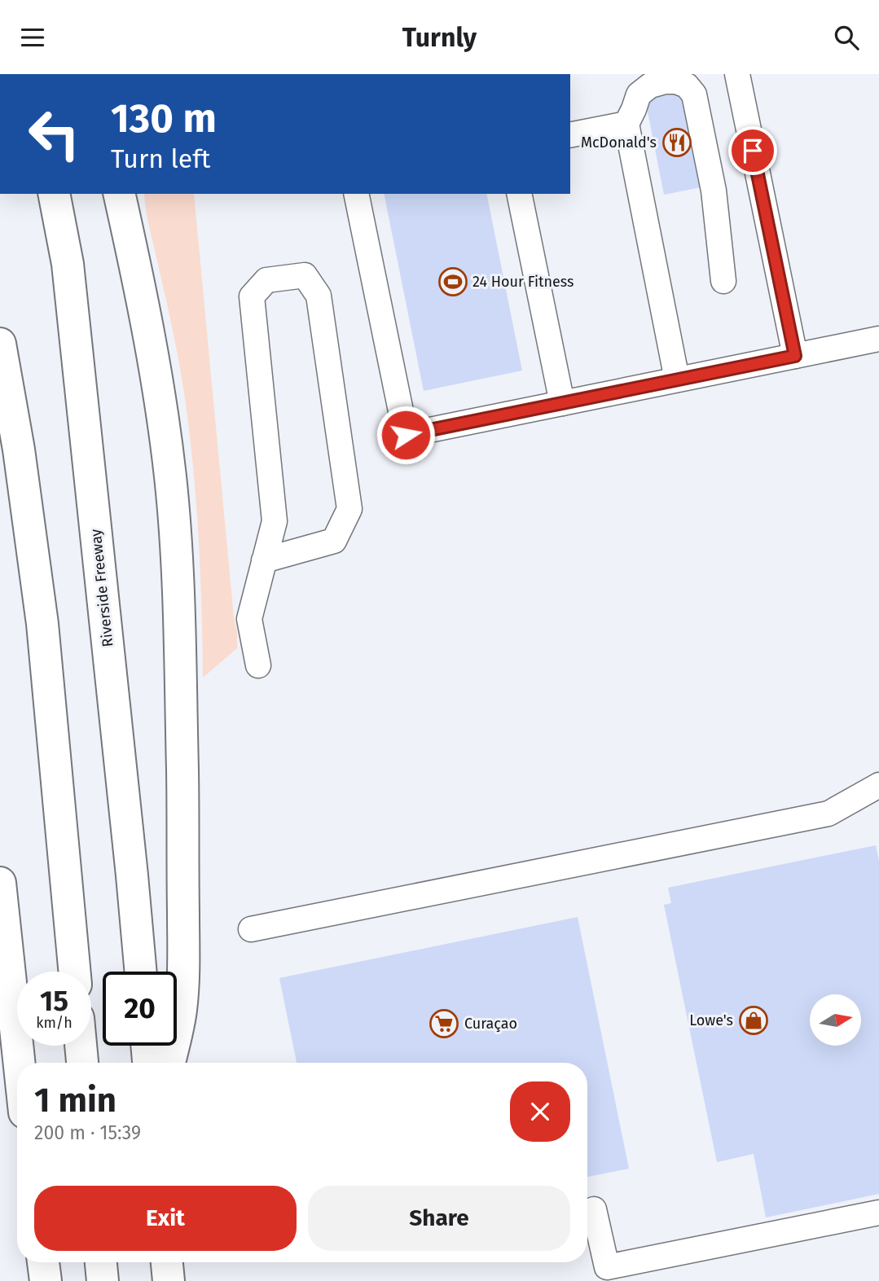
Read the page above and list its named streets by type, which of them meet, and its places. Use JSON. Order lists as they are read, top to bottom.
{
  "streets": {
    "highway": ["Riverside Freeway"]
  },
  "places": {
    "restaurant": ["McDonald's"],
    "sports": ["24 Hour Fitness"],
    "shop": ["Lowe's"],
    "supermarket": ["Curaçao"]
  },
  "north": "right",
  "page": {
    "header": "Turnly",
    "turn": ["130 m", "Turn left"],
    "speed": "15 km/h",
    "limit": "20",
    "heading": ["1 min", "200 m · 15:39"],
    "buttons": ["Exit", "Share"]
  }
}
